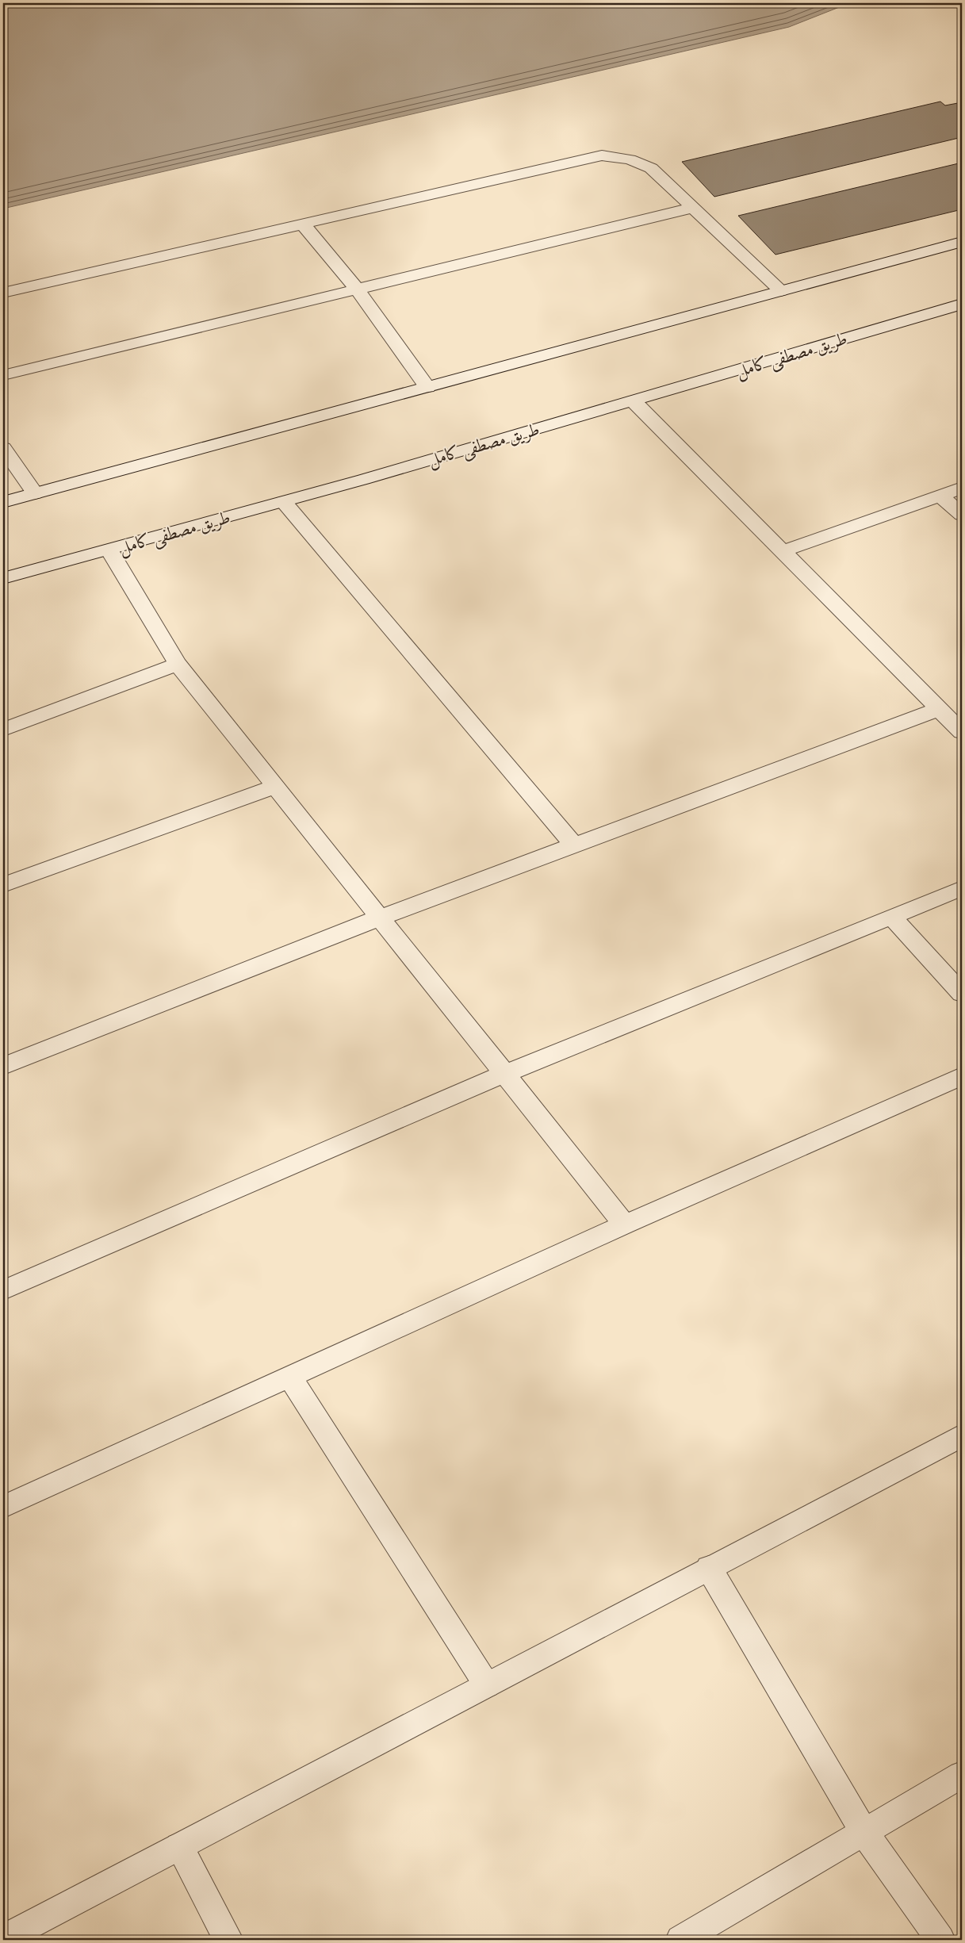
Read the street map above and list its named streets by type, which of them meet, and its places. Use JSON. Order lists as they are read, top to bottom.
{
  "streets": {
    "main road": ["طريق مصطفى كامل"]
  }
}
